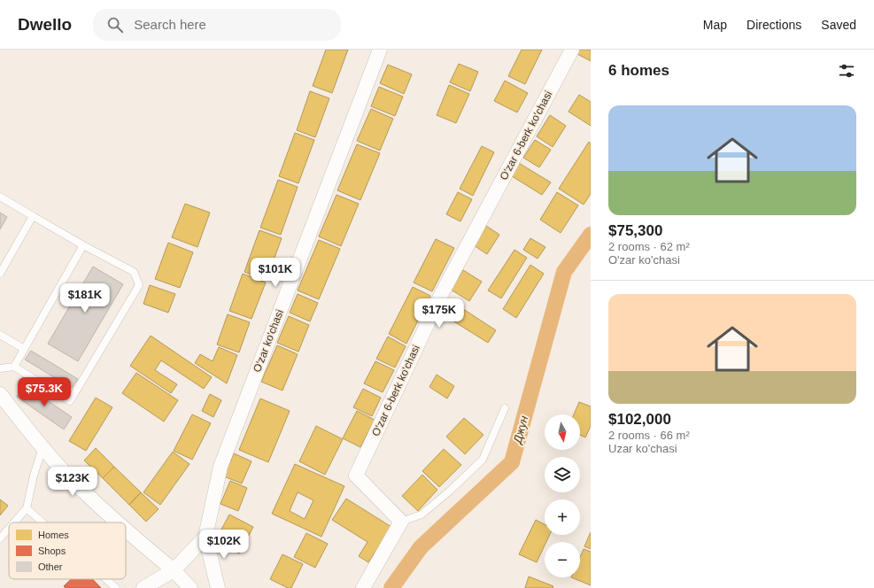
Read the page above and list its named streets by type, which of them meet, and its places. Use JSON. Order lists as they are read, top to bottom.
{
  "streets": {
    "street": ["O'zar 6-berk ko'chasi", "O'zar ko'chasi"]
  },
  "water": ["Джун"],
  "legend": ["Homes", "Shops", "Other"],
  "north": "bottom",
  "page": {
    "header": "Dwello",
    "search": "Search here",
    "nav": ["Map", "Directions", "Saved"],
    "heading": "6 homes",
    "list": [
      {
        "name": "$75,300",
        "note": "2 rooms · 62 m² · O'zar ko'chasi"
      },
      {
        "name": "$102,000",
        "note": "2 rooms · 66 m² · Uzar ko'chasi"
      }
    ],
    "price": [
      "$101K",
      "$181K",
      "$175K",
      "$75.3K",
      "$123K",
      "$102K"
    ],
    "map_buttons": ["+", "−"]
  }
}
